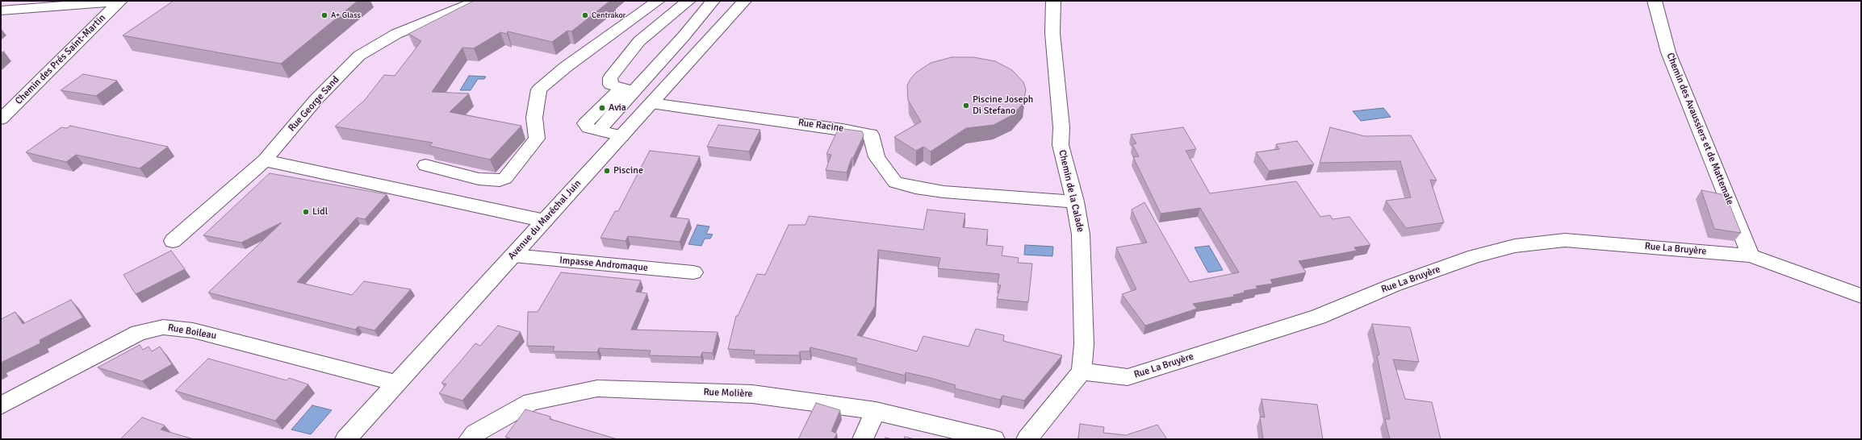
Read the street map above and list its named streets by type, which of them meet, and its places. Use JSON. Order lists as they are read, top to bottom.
{
  "streets": {
    "street": [
      "Chemin des Prés Saint-Martin",
      "Rue George Sand",
      "Rue Racine",
      "Chemin des Avaussiers et de Mattemale",
      "Chemin de la Calade",
      "Avenue du Maréchal Juin",
      "Rue La Bruyère",
      "Impasse Andromaque",
      "Rue Boileau",
      "Rue Molière"
    ]
  },
  "crossings": [
    ["Rue Racine", "Chemin de la Calade"],
    ["Rue Racine", "Avenue du Maréchal Juin"],
    ["Chemin des Avaussiers et de Mattemale", "Rue La Bruyère"],
    ["Chemin de la Calade", "Rue La Bruyère"],
    ["Avenue du Maréchal Juin", "Impasse Andromaque"],
    ["Avenue du Maréchal Juin", "Rue Boileau"]
  ],
  "places": [
    "A+ Glass",
    "Centrakor",
    "Piscine Joseph Di Stefano",
    "Avia",
    "Piscine",
    "Lidl"
  ]
}
